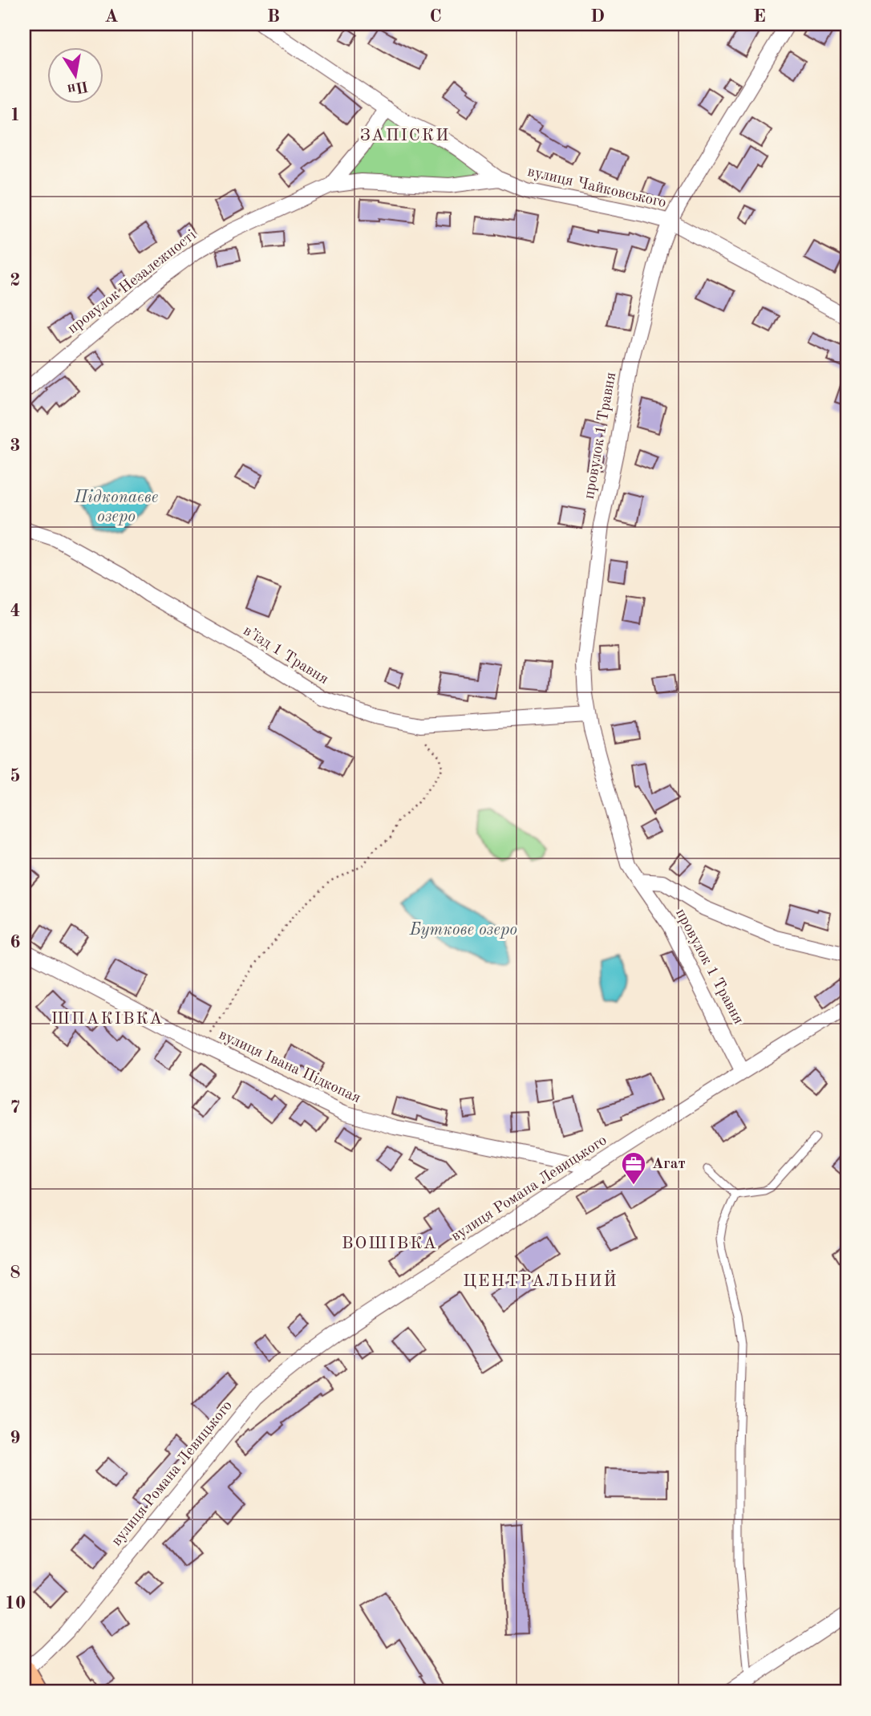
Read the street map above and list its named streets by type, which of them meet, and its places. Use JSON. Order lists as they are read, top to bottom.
{
  "streets": {
    "street": [
      "вулиця Чайковського",
      "провулок Незалежності",
      "провулок 1 Травня",
      "в’їзд 1 Травня",
      "вулиця Івана Підкопая",
      "вулиця Романа Левицького"
    ]
  },
  "crossings": [
    ["вулиця Чайковського", "провулок Незалежності"],
    ["вулиця Чайковського", "провулок 1 Травня"],
    ["провулок 1 Травня", "в’їзд 1 Травня"],
    ["провулок 1 Травня", "вулиця Романа Левицького"],
    ["вулиця Івана Підкопая", "вулиця Романа Левицького"]
  ],
  "districts": [
    "ЗАПІСКИ",
    "ШПАКІВКА",
    "ВОШІВКА",
    "ЦЕНТРАЛЬНИЙ"
  ],
  "water": ["Підкопаєве озеро", "Буткове озеро"],
  "places": {
    "office": ["Агат"]
  },
  "north": "bottom",
  "grid": {
    "columns": [
      "A",
      "B",
      "C",
      "D",
      "E"
    ],
    "rows": [
      "1",
      "2",
      "3",
      "4",
      "5",
      "6",
      "7",
      "8",
      "9",
      "10"
    ]
  }
}
